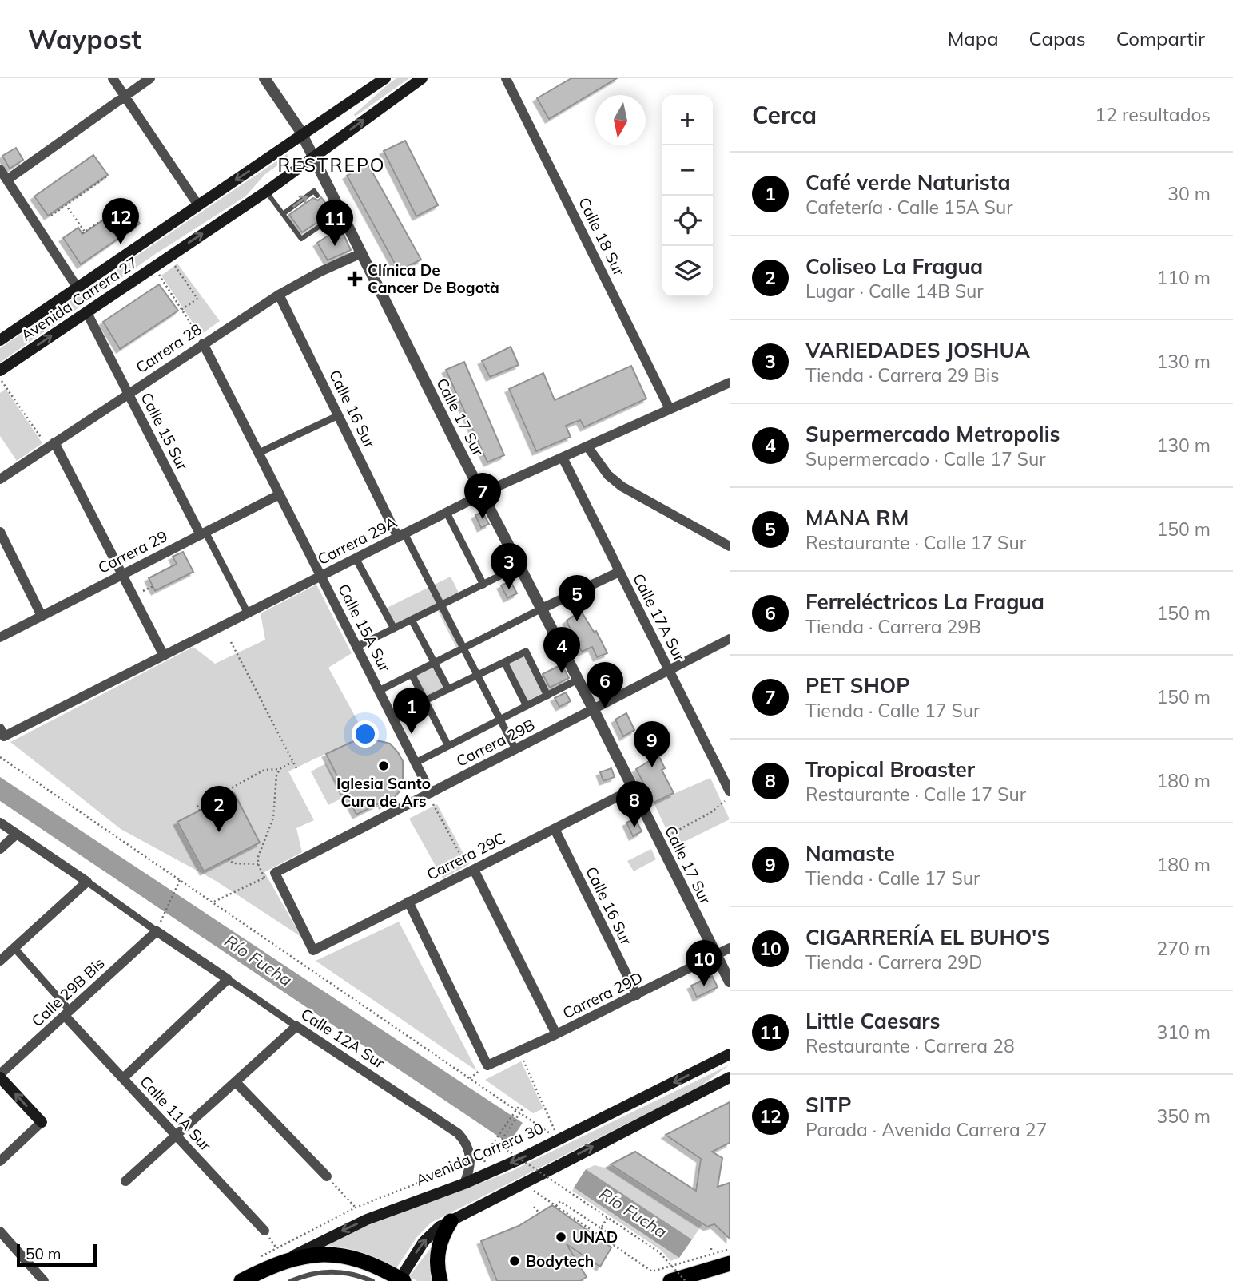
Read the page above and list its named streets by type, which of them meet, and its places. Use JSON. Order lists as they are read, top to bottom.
{
  "streets": {
    "highway": ["Avenida Carrera 30"],
    "main road": ["Avenida Carrera 27"],
    "street": [
      "Calle 18 Sur",
      "Carrera 28",
      "Calle 16 Sur",
      "Calle 17 Sur",
      "Calle 15 Sur",
      "Carrera 29A",
      "Carrera 29",
      "Calle 17A Sur",
      "Calle 15A Sur",
      "Carrera 29B",
      "Carrera 29C",
      "Calle 29B Bis",
      "Carrera 29D",
      "Calle 12A Sur",
      "Calle 11A Sur"
    ]
  },
  "crossings": [
    ["Calle 18 Sur", "Carrera 29A"],
    ["Avenida Carrera 27", "Calle 17 Sur"],
    ["Avenida Carrera 27", "Calle 15 Sur"],
    ["Carrera 28", "Calle 16 Sur"],
    ["Carrera 28", "Calle 17 Sur"],
    ["Carrera 28", "Calle 15 Sur"],
    ["Carrera 28", "Calle 15A Sur"],
    ["Calle 16 Sur", "Carrera 29A"],
    ["Calle 16 Sur", "Carrera 29B"],
    ["Calle 16 Sur", "Carrera 29C"],
    ["Calle 16 Sur", "Carrera 29D"],
    ["Calle 17 Sur", "Carrera 29A"],
    ["Calle 17 Sur", "Carrera 29B"],
    ["Calle 17 Sur", "Carrera 29C"],
    ["Calle 17 Sur", "Carrera 29D"],
    ["Calle 15 Sur", "Carrera 29A"],
    ["Calle 15 Sur", "Carrera 29"],
    ["Carrera 29A", "Calle 17A Sur"],
    ["Carrera 29A", "Calle 15A Sur"],
    ["Carrera 29", "Calle 15A Sur"],
    ["Calle 17A Sur", "Carrera 29B"],
    ["Calle 15A Sur", "Carrera 29B"],
    ["Carrera 29B", "Carrera 29C"],
    ["Carrera 29C", "Carrera 29D"],
    ["Calle 29B Bis", "Calle 12A Sur"],
    ["Calle 29B Bis", "Calle 11A Sur"],
    ["Calle 12A Sur", "Avenida Carrera 30"]
  ],
  "districts": ["RESTREPO"],
  "water": ["Río Fucha"],
  "places": {
    "health": ["Clínica De Cancer De Bogotà"],
    "other": ["Iglesia Santo Cura de Ars", "UNAD", "Bodytech"]
  },
  "scale_bar": "50 m",
  "north": "bottom",
  "page": {
    "header": "Waypost",
    "nav": ["Mapa", "Capas", "Compartir"],
    "heading": ["Cerca", "12 resultados"],
    "map_buttons": ["+", "−"],
    "list": [
      {
        "mark": "1",
        "name": "Café verde Naturista",
        "note": "Cafetería · Calle 15A Sur",
        "value": "30 m"
      },
      {
        "mark": "2",
        "name": "Coliseo La Fragua",
        "note": "Lugar · Calle 14B Sur",
        "value": "110 m"
      },
      {
        "mark": "3",
        "name": "VARIEDADES JOSHUA",
        "note": "Tienda · Carrera 29 Bis",
        "value": "130 m"
      },
      {
        "mark": "4",
        "name": "Supermercado Metropolis",
        "note": "Supermercado · Calle 17 Sur",
        "value": "130 m"
      },
      {
        "mark": "5",
        "name": "MANA RM",
        "note": "Restaurante · Calle 17 Sur",
        "value": "150 m"
      },
      {
        "mark": "6",
        "name": "Ferreléctricos La Fragua",
        "note": "Tienda · Carrera 29B",
        "value": "150 m"
      },
      {
        "mark": "7",
        "name": "PET SHOP",
        "note": "Tienda · Calle 17 Sur",
        "value": "150 m"
      },
      {
        "mark": "8",
        "name": "Tropical Broaster",
        "note": "Restaurante · Calle 17 Sur",
        "value": "180 m"
      },
      {
        "mark": "9",
        "name": "Namaste",
        "note": "Tienda · Calle 17 Sur",
        "value": "180 m"
      },
      {
        "mark": "10",
        "name": "CIGARRERÍA EL BUHO'S",
        "note": "Tienda · Carrera 29D",
        "value": "270 m"
      },
      {
        "mark": "11",
        "name": "Little Caesars",
        "note": "Restaurante · Carrera 28",
        "value": "310 m"
      },
      {
        "mark": "12",
        "name": "SITP",
        "note": "Parada · Avenida Carrera 27",
        "value": "350 m"
      }
    ],
    "pins": [
      "12",
      "11",
      "7",
      "3",
      "5",
      "4",
      "6",
      "1",
      "9",
      "8",
      "2",
      "10"
    ],
    "scale": "50 m"
  }
}
